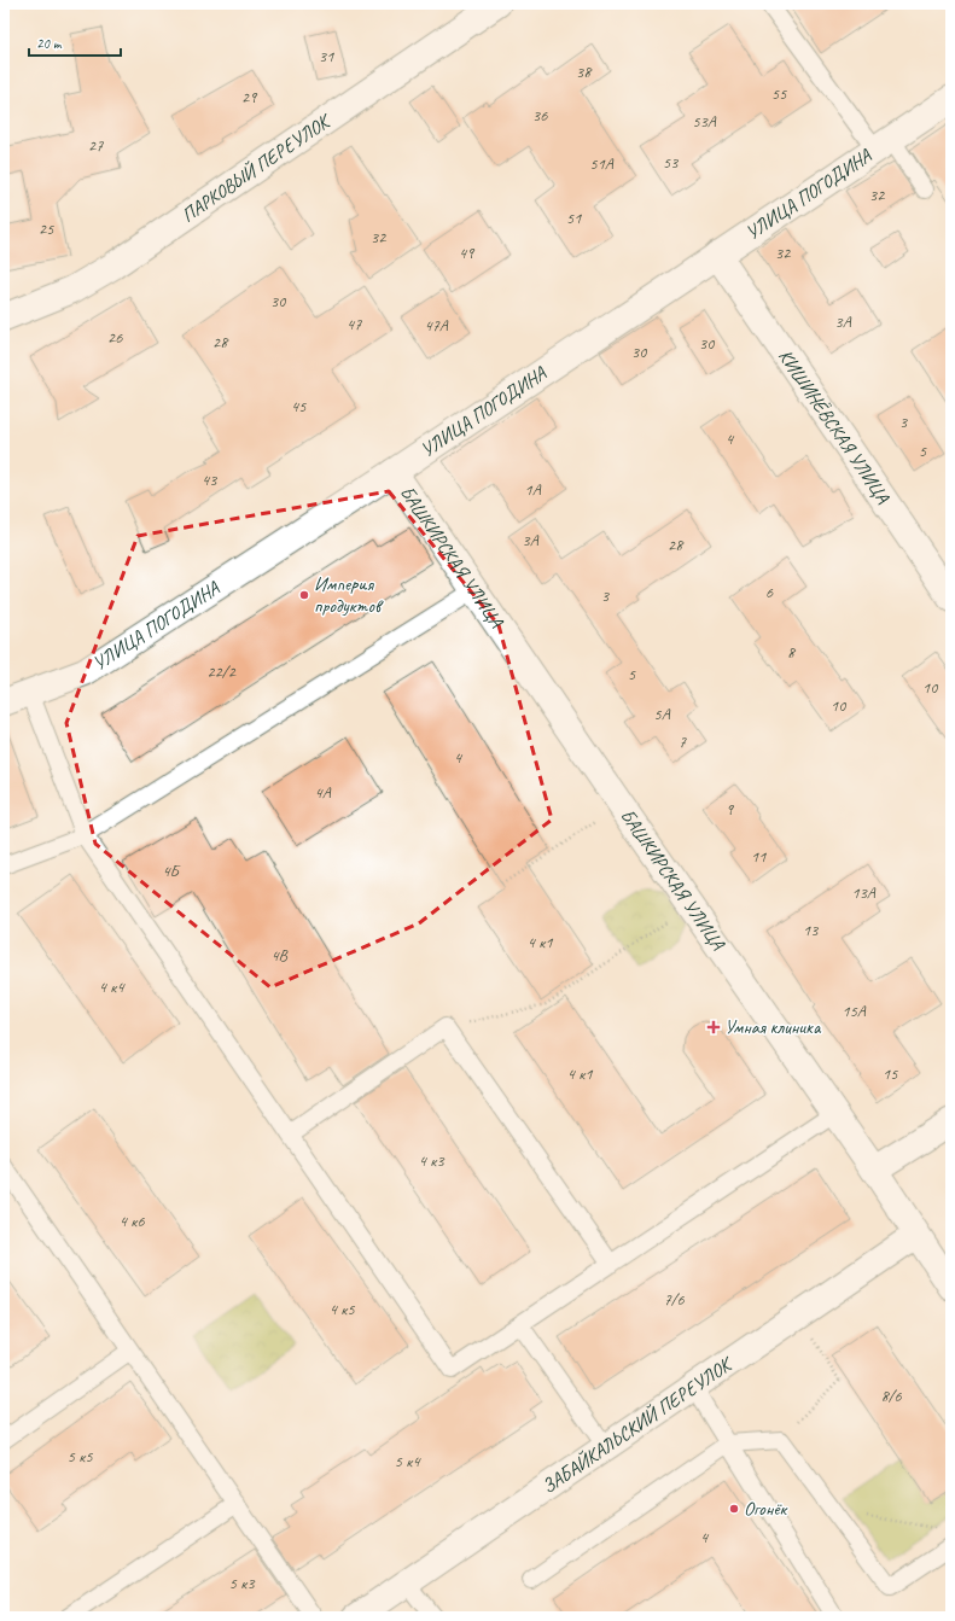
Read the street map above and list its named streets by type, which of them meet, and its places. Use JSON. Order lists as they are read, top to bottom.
{
  "streets": {
    "street": [
      "ПАРКОВЫЙ ПЕРЕУЛОК",
      "УЛИЦА ПОГОДИНА",
      "КИШИНЁВСКАЯ УЛИЦА",
      "БАШКИРСКАЯ УЛИЦА",
      "ЗАБАЙКАЛЬСКИЙ ПЕРЕУЛОК"
    ]
  },
  "crossings": [
    ["УЛИЦА ПОГОДИНА", "КИШИНЁВСКАЯ УЛИЦА"],
    ["УЛИЦА ПОГОДИНА", "БАШКИРСКАЯ УЛИЦА"],
    ["БАШКИРСКАЯ УЛИЦА", "ЗАБАЙКАЛЬСКИЙ ПЕРЕУЛОК"]
  ],
  "places": {
    "other": ["Империя продуктов", "Огонёк"],
    "health": ["Умная клиника"]
  },
  "house_numbers": [
    "31",
    "38",
    "55",
    "29",
    "36",
    "53А",
    "27",
    "53",
    "51А",
    "32",
    "51",
    "25",
    "32",
    "49",
    "32",
    "30",
    "3А",
    "47",
    "47А",
    "26",
    "28",
    "30",
    "30",
    "45",
    "3",
    "4",
    "5",
    "43",
    "1А",
    "3А",
    "28",
    "6",
    "3",
    "8",
    "22/2",
    "5",
    "10",
    "10",
    "5А",
    "7",
    "4",
    "4А",
    "9",
    "11",
    "4Б",
    "13А",
    "13",
    "4 к1",
    "4В",
    "4 к4",
    "15А",
    "4 к1",
    "15",
    "4 к3",
    "4 к6",
    "7/6",
    "4 к5",
    "8/6",
    "5 к5",
    "5 к4",
    "4",
    "5 к3"
  ],
  "scale_bar": "20 m"
}
